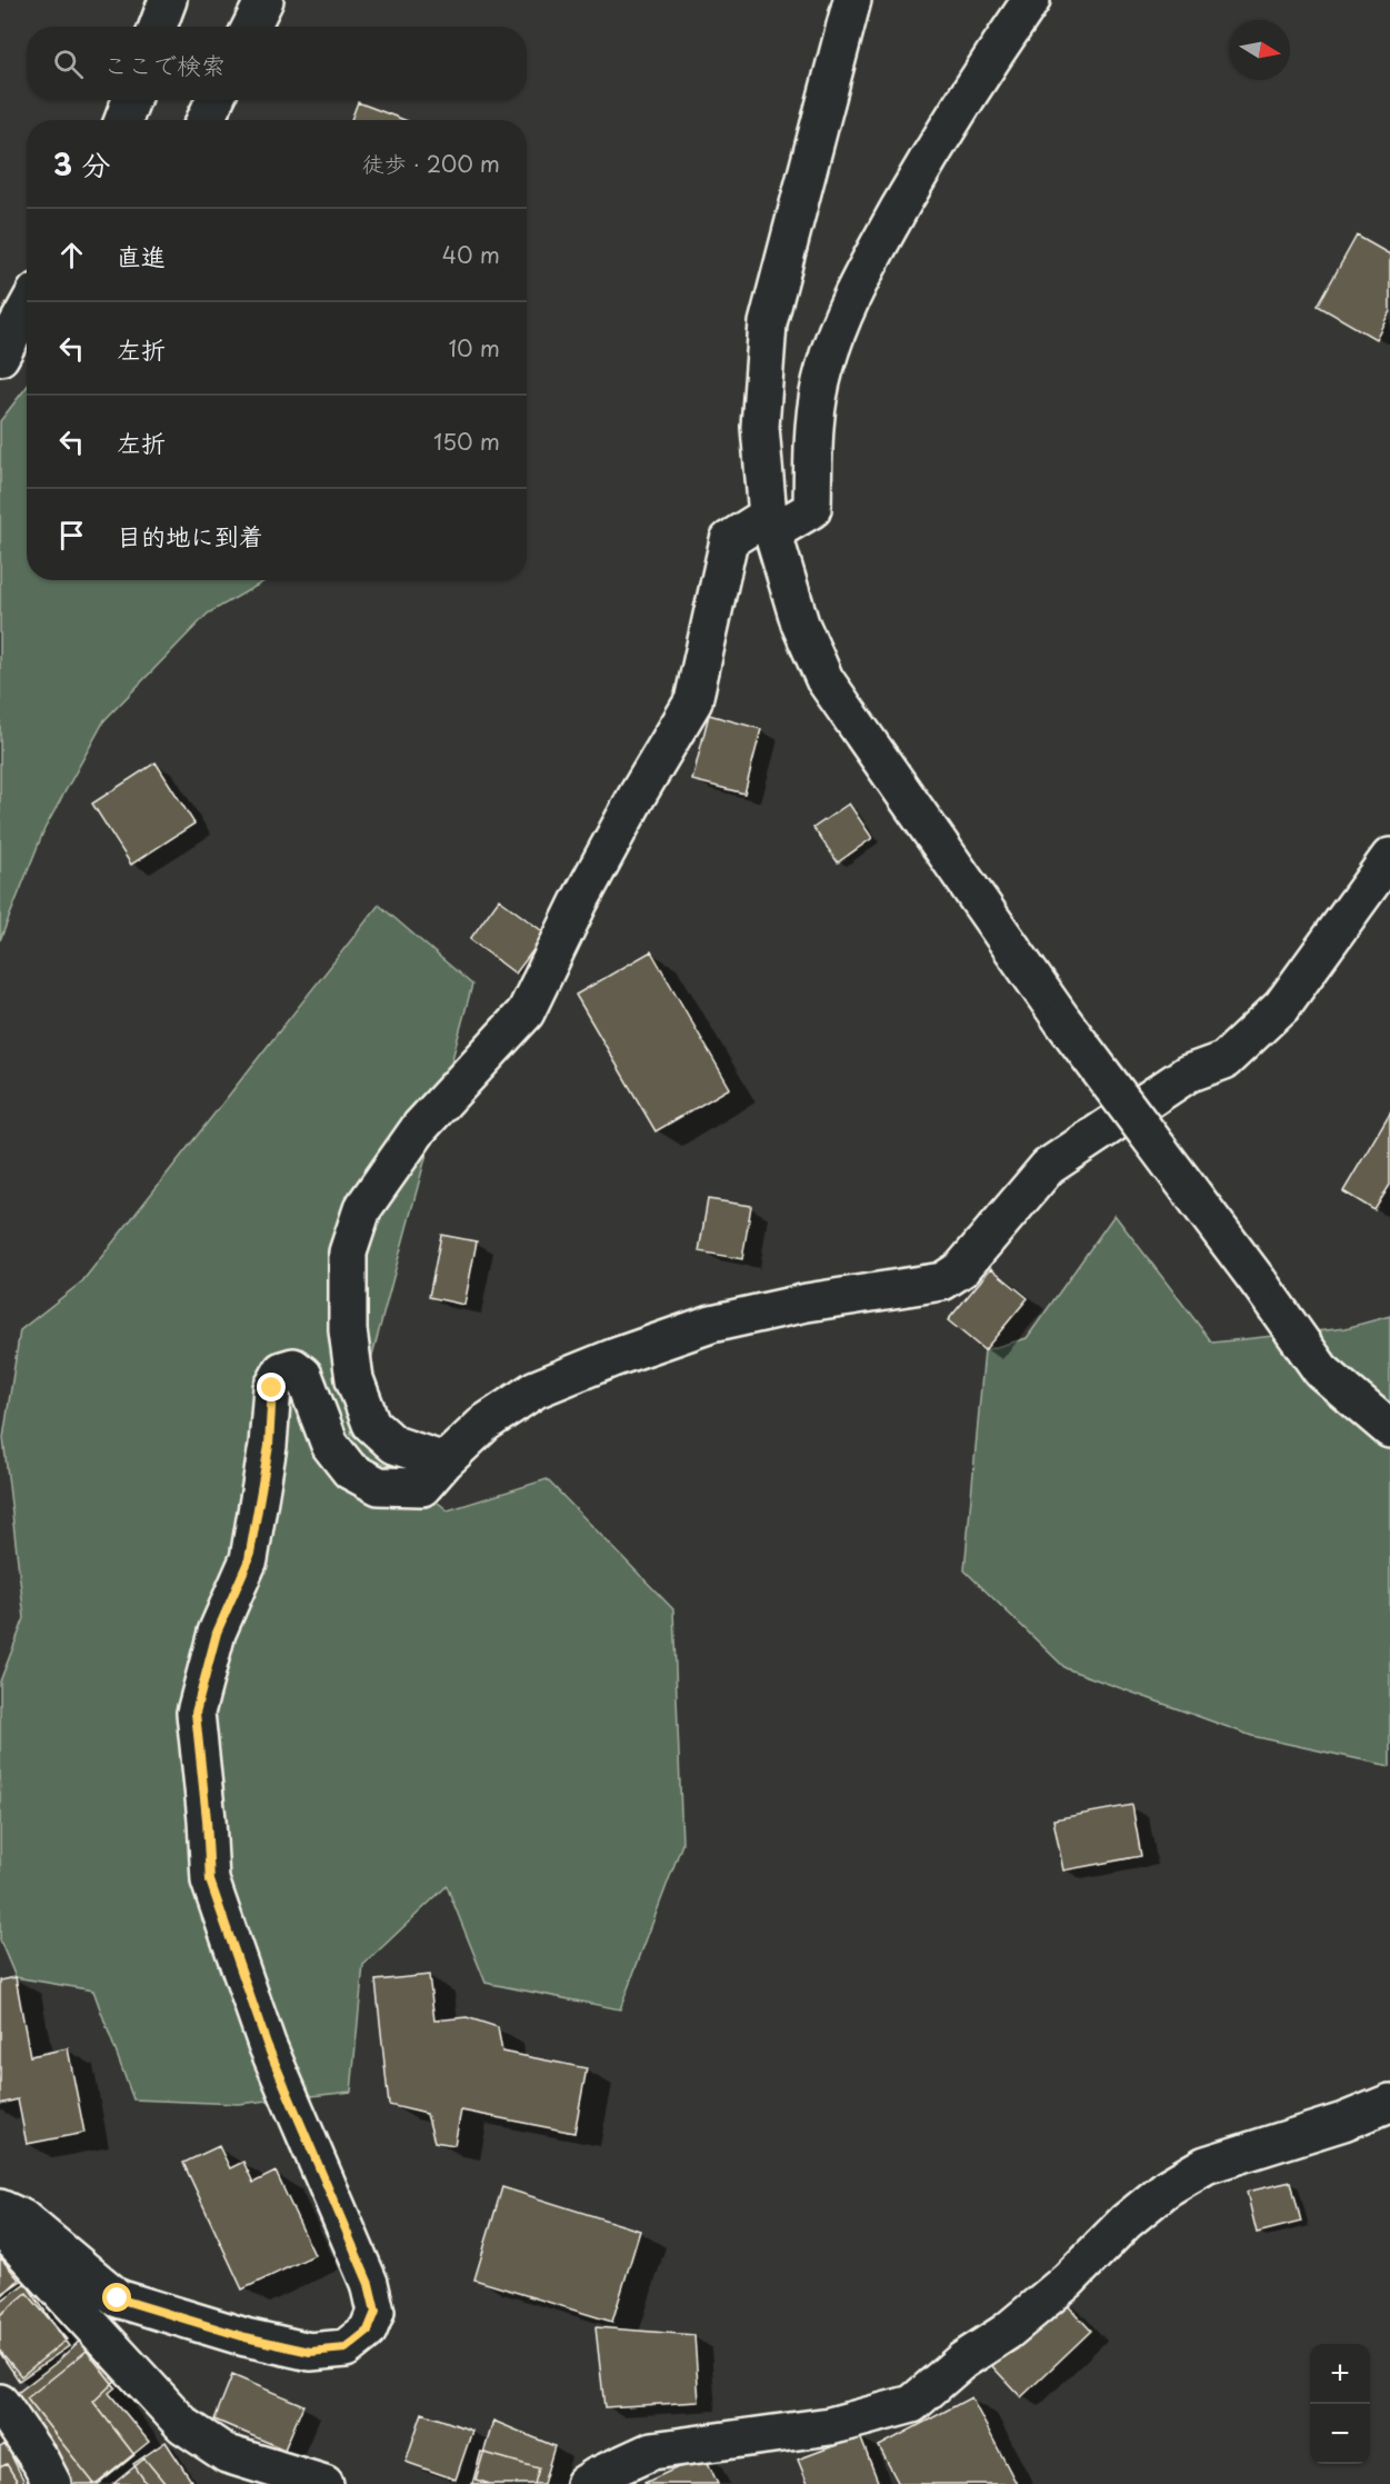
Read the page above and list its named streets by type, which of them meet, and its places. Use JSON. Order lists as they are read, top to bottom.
{
  "north": "right",
  "page": {
    "search": "ここで検索",
    "heading": ["3 分", "徒歩 · 200 m"],
    "list": [
      ["直進", "40 m"],
      ["左折", "10 m"],
      ["左折", "150 m"],
      "目的地に到着"
    ],
    "map_buttons": ["+", "−"]
  }
}
